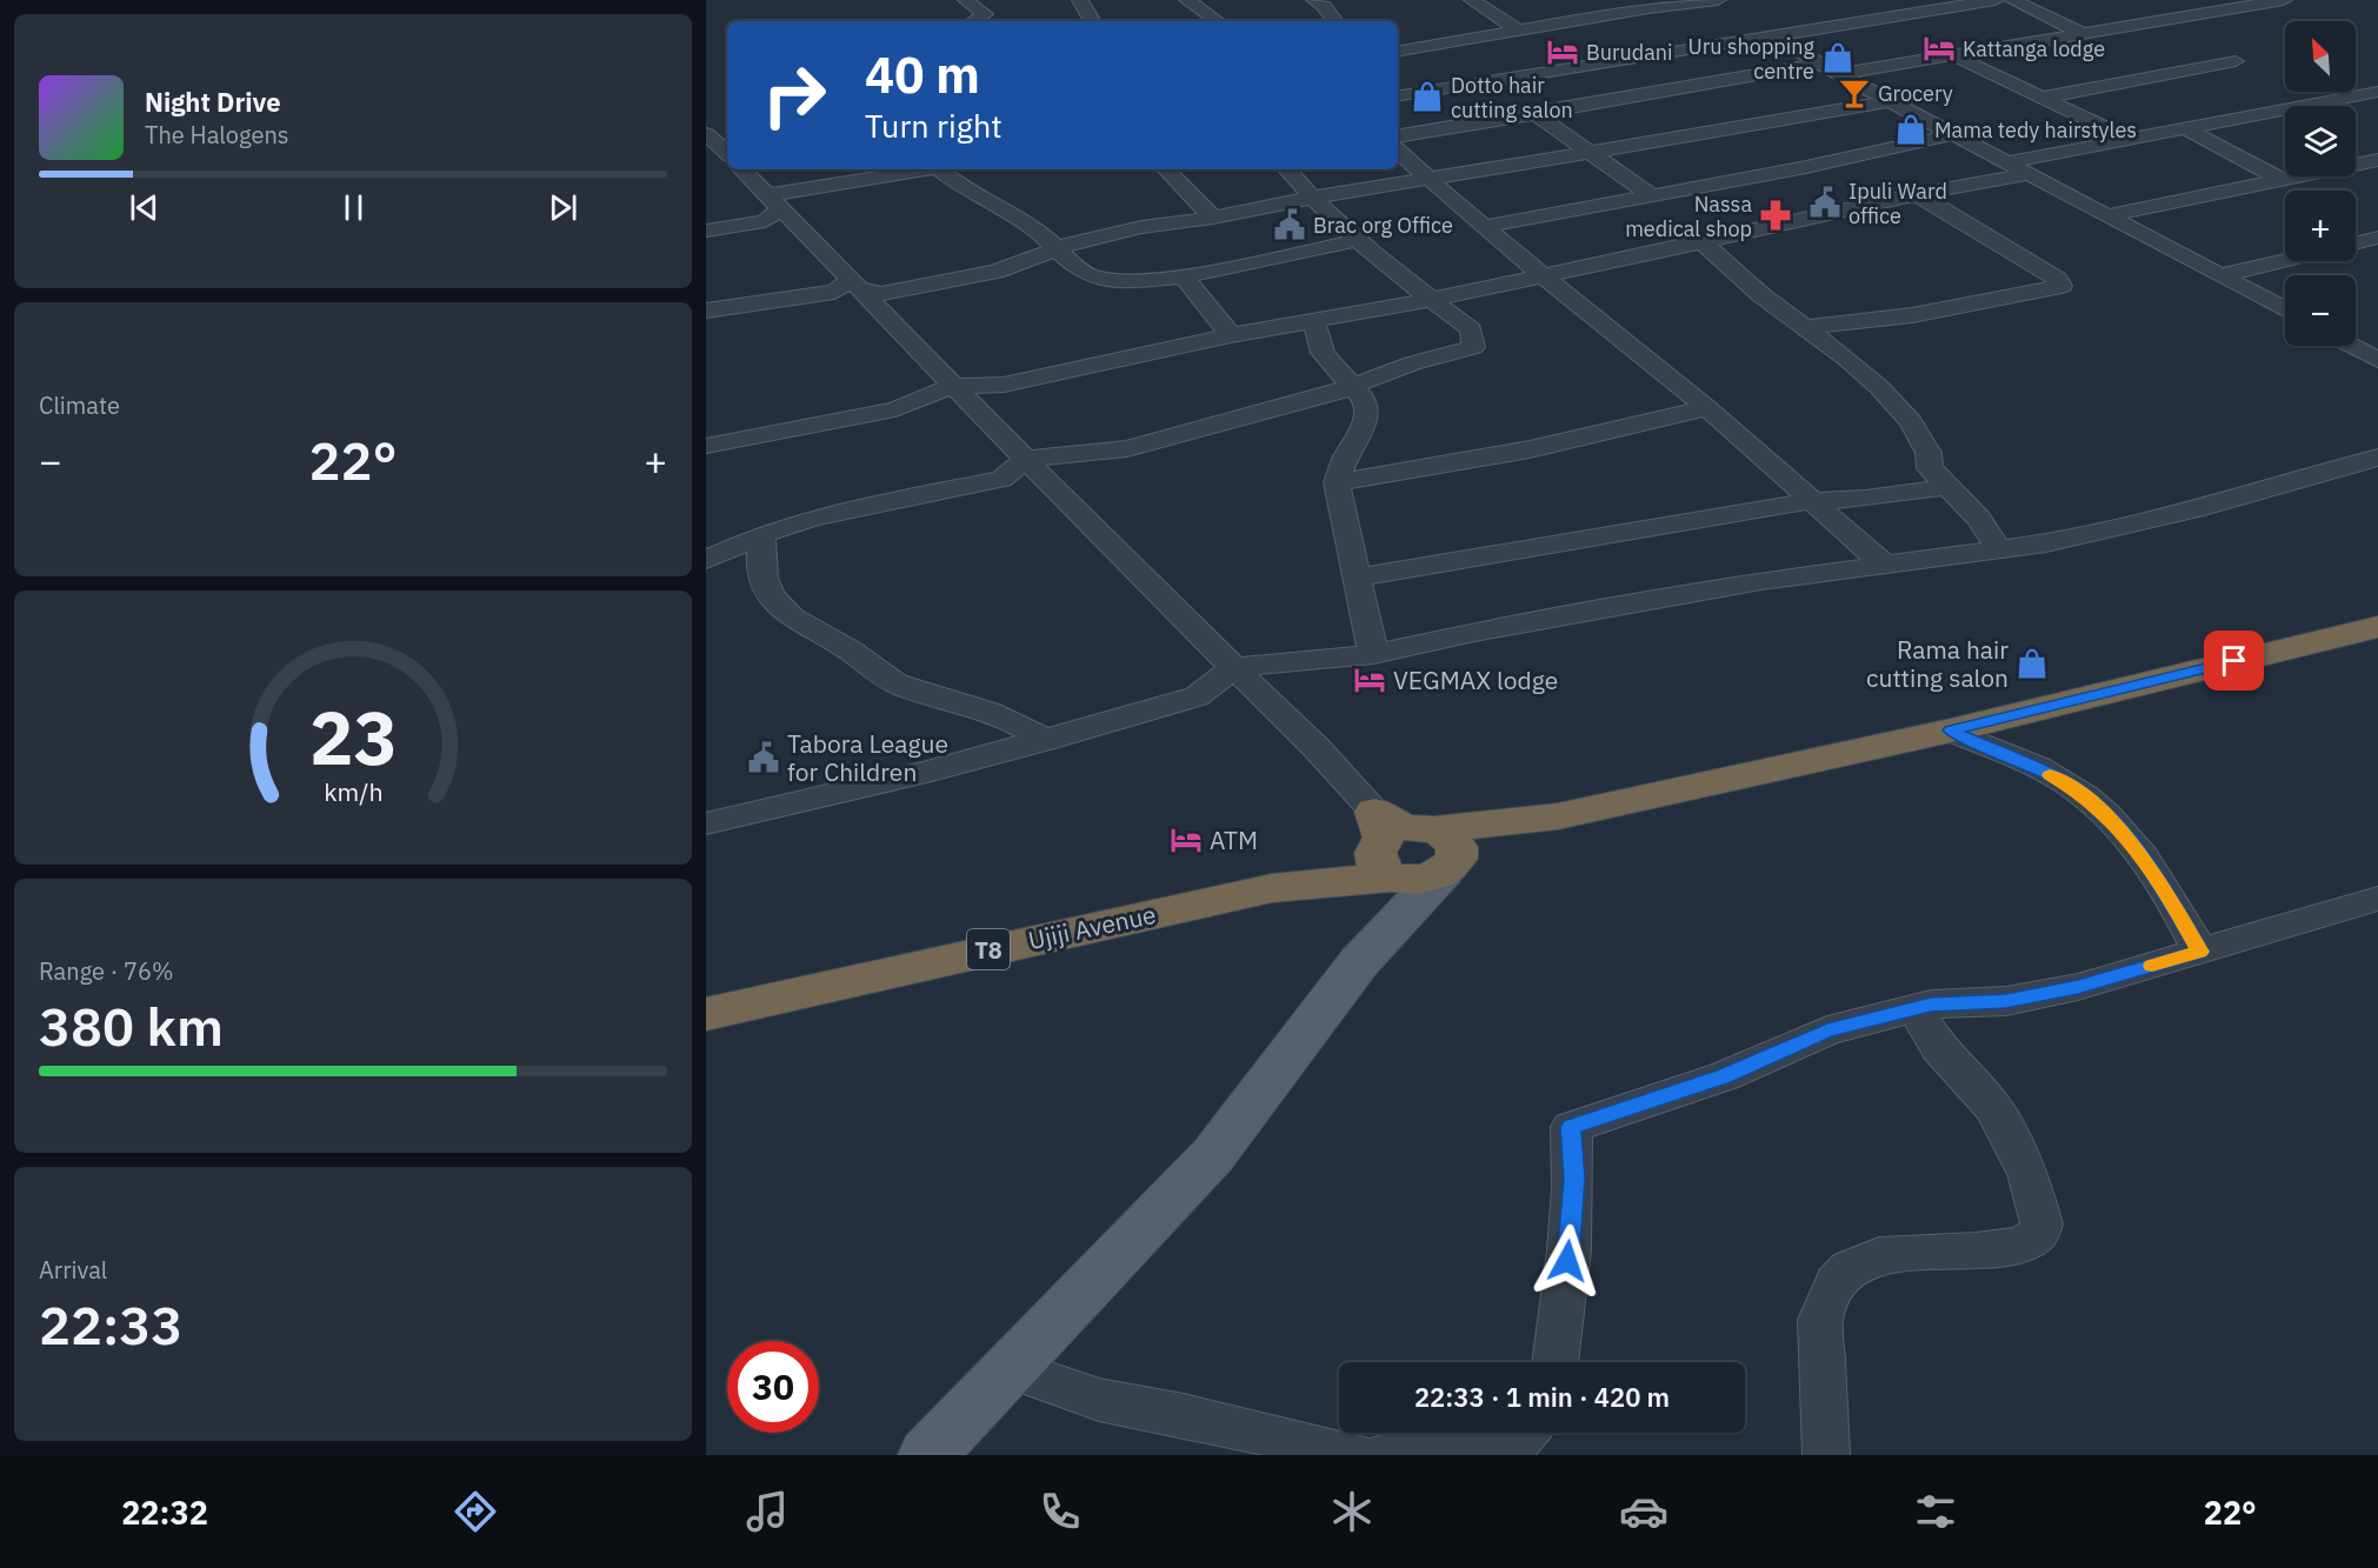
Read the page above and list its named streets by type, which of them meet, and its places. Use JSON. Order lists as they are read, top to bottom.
{
  "streets": {
    "highway": ["Ujiji Avenue", "T8"]
  },
  "places": {
    "hotel": [
      "Kattanga lodge",
      "Burudani",
      "VEGMAX lodge",
      "ATM"
    ],
    "shop": [
      "Uru shopping centre",
      "Dotto hair cutting salon",
      "Mama tedy hairstyles",
      "Rama hair cutting salon"
    ],
    "bar": ["Grocery"],
    "public building": ["Ipuli Ward office", "Brac org Office", "Tabora League for Children"],
    "pharmacy": ["Nassa medical shop"]
  },
  "north": "top left",
  "page": {
    "map_buttons": ["+", "−"],
    "turn": ["40 m", "Turn right"],
    "song": ["Night Drive", "The Halogens"],
    "tile": [
      "Climate",
      ["Range · 76%", "380 km"],
      ["Arrival", "22:33"]
    ],
    "heat": ["−", "22°", "+"],
    "limit": "30",
    "trip": "22:33 · 1 min · 420 m",
    "tabs": ["22:32", "22°"],
    "gauge": ["23", "km/h"]
  }
}
